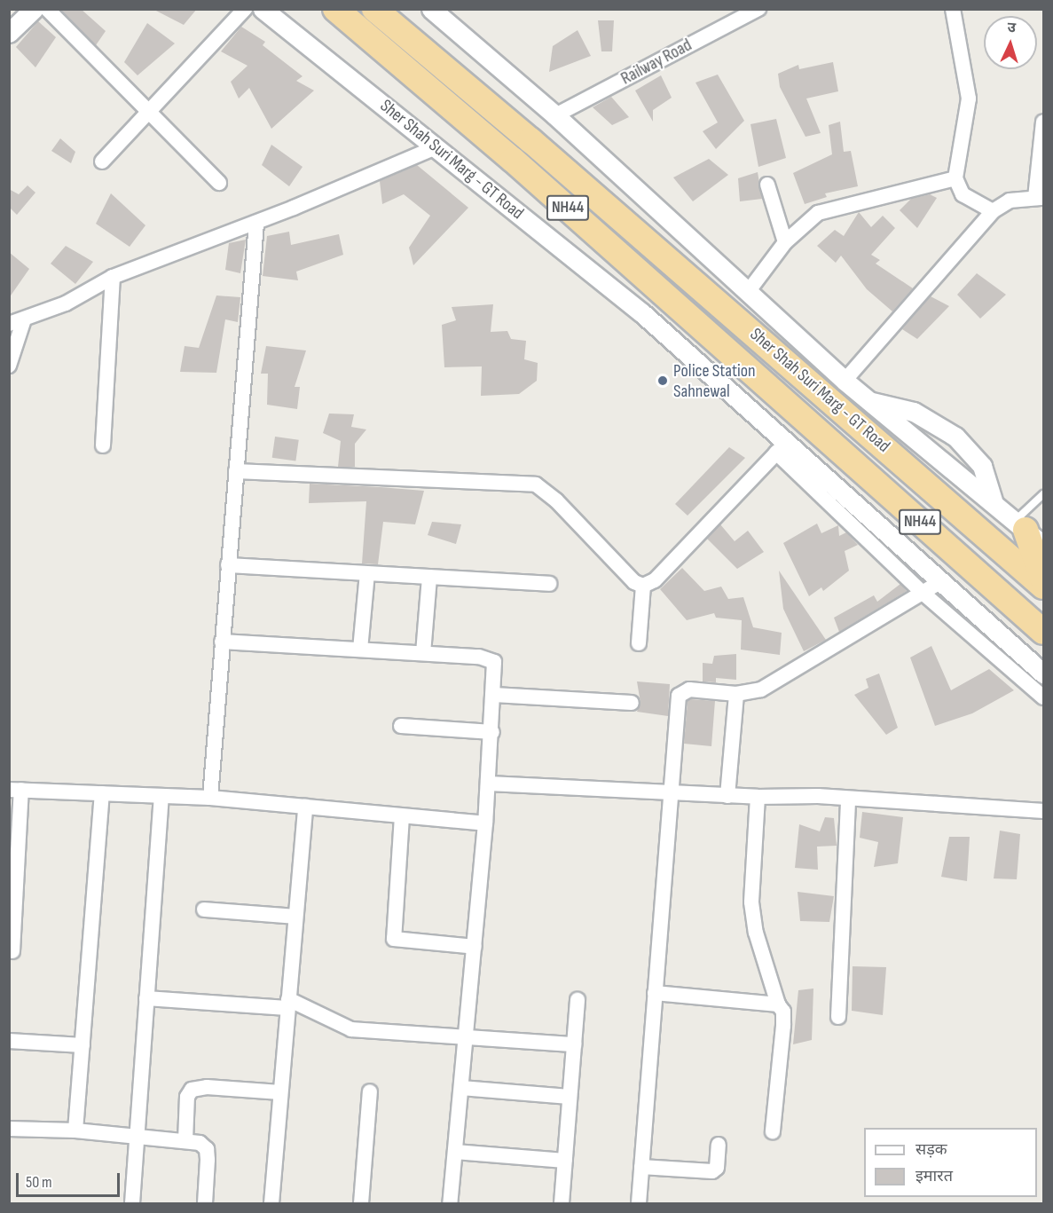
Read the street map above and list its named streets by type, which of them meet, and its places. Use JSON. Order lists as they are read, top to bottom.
{
  "streets": {
    "highway": ["Sher Shah Suri Marg - GT Road", "NH44"],
    "street": ["Railway Road"]
  },
  "crossings": [
    ["Railway Road", "Sher Shah Suri Marg - GT Road"]
  ],
  "places": ["Police Station Sahnewal"],
  "legend": ["सड़क", "इमारत"],
  "scale_bar": "50 m",
  "north": "top"
}
